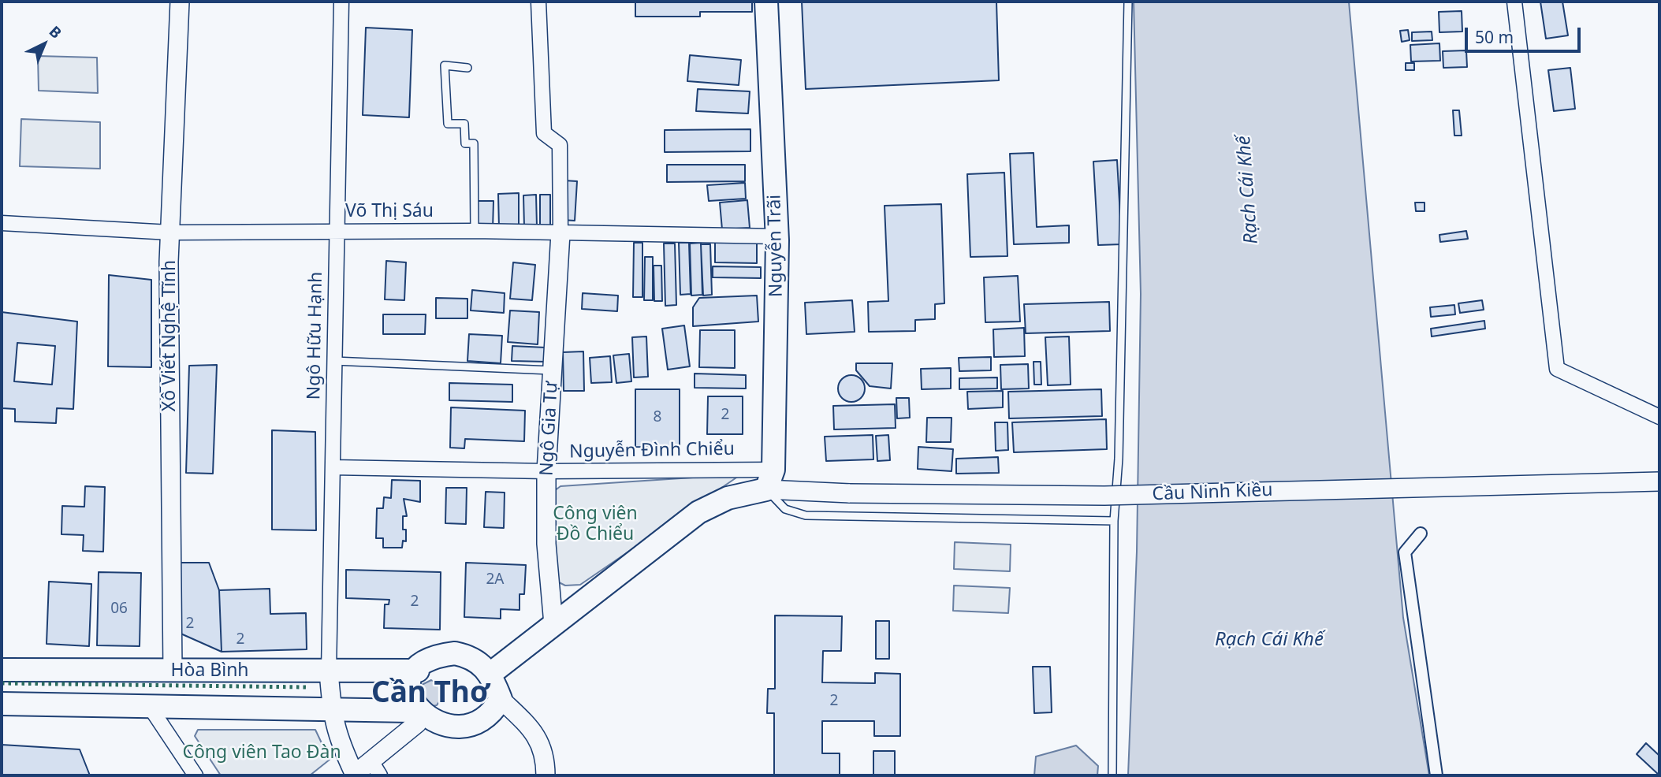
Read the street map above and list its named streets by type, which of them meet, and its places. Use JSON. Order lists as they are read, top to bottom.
{
  "streets": {
    "main road": ["Nguyễn Trãi", "Hòa Bình"],
    "street": [
      "Võ Thị Sáu",
      "Xô Viết Nghệ Tĩnh",
      "Ngô Hữu Hạnh",
      "Ngô Gia Tự",
      "Nguyễn Đình Chiểu",
      "Cầu Ninh Kiều"
    ]
  },
  "crossings": [
    ["Võ Thị Sáu", "Nguyễn Trãi"],
    ["Võ Thị Sáu", "Xô Viết Nghệ Tĩnh"],
    ["Võ Thị Sáu", "Ngô Hữu Hạnh"],
    ["Võ Thị Sáu", "Ngô Gia Tự"],
    ["Nguyễn Trãi", "Nguyễn Đình Chiểu"],
    ["Nguyễn Trãi", "Cầu Ninh Kiều"],
    ["Xô Viết Nghệ Tĩnh", "Hòa Bình"],
    ["Ngô Hữu Hạnh", "Nguyễn Đình Chiểu"],
    ["Ngô Hữu Hạnh", "Hòa Bình"],
    ["Ngô Gia Tự", "Nguyễn Đình Chiểu"],
    ["Nguyễn Đình Chiểu", "Cầu Ninh Kiều"]
  ],
  "districts": ["Cần Thơ"],
  "water": ["Rạch Cái Khế"],
  "parks": ["Công viên Đồ Chiểu", "Công viên Tao Đàn"],
  "house_numbers": [
    "2",
    "8",
    "2A",
    "2",
    "06",
    "2",
    "2",
    "2"
  ],
  "scale_bar": "50 m",
  "north": "top right"
}
